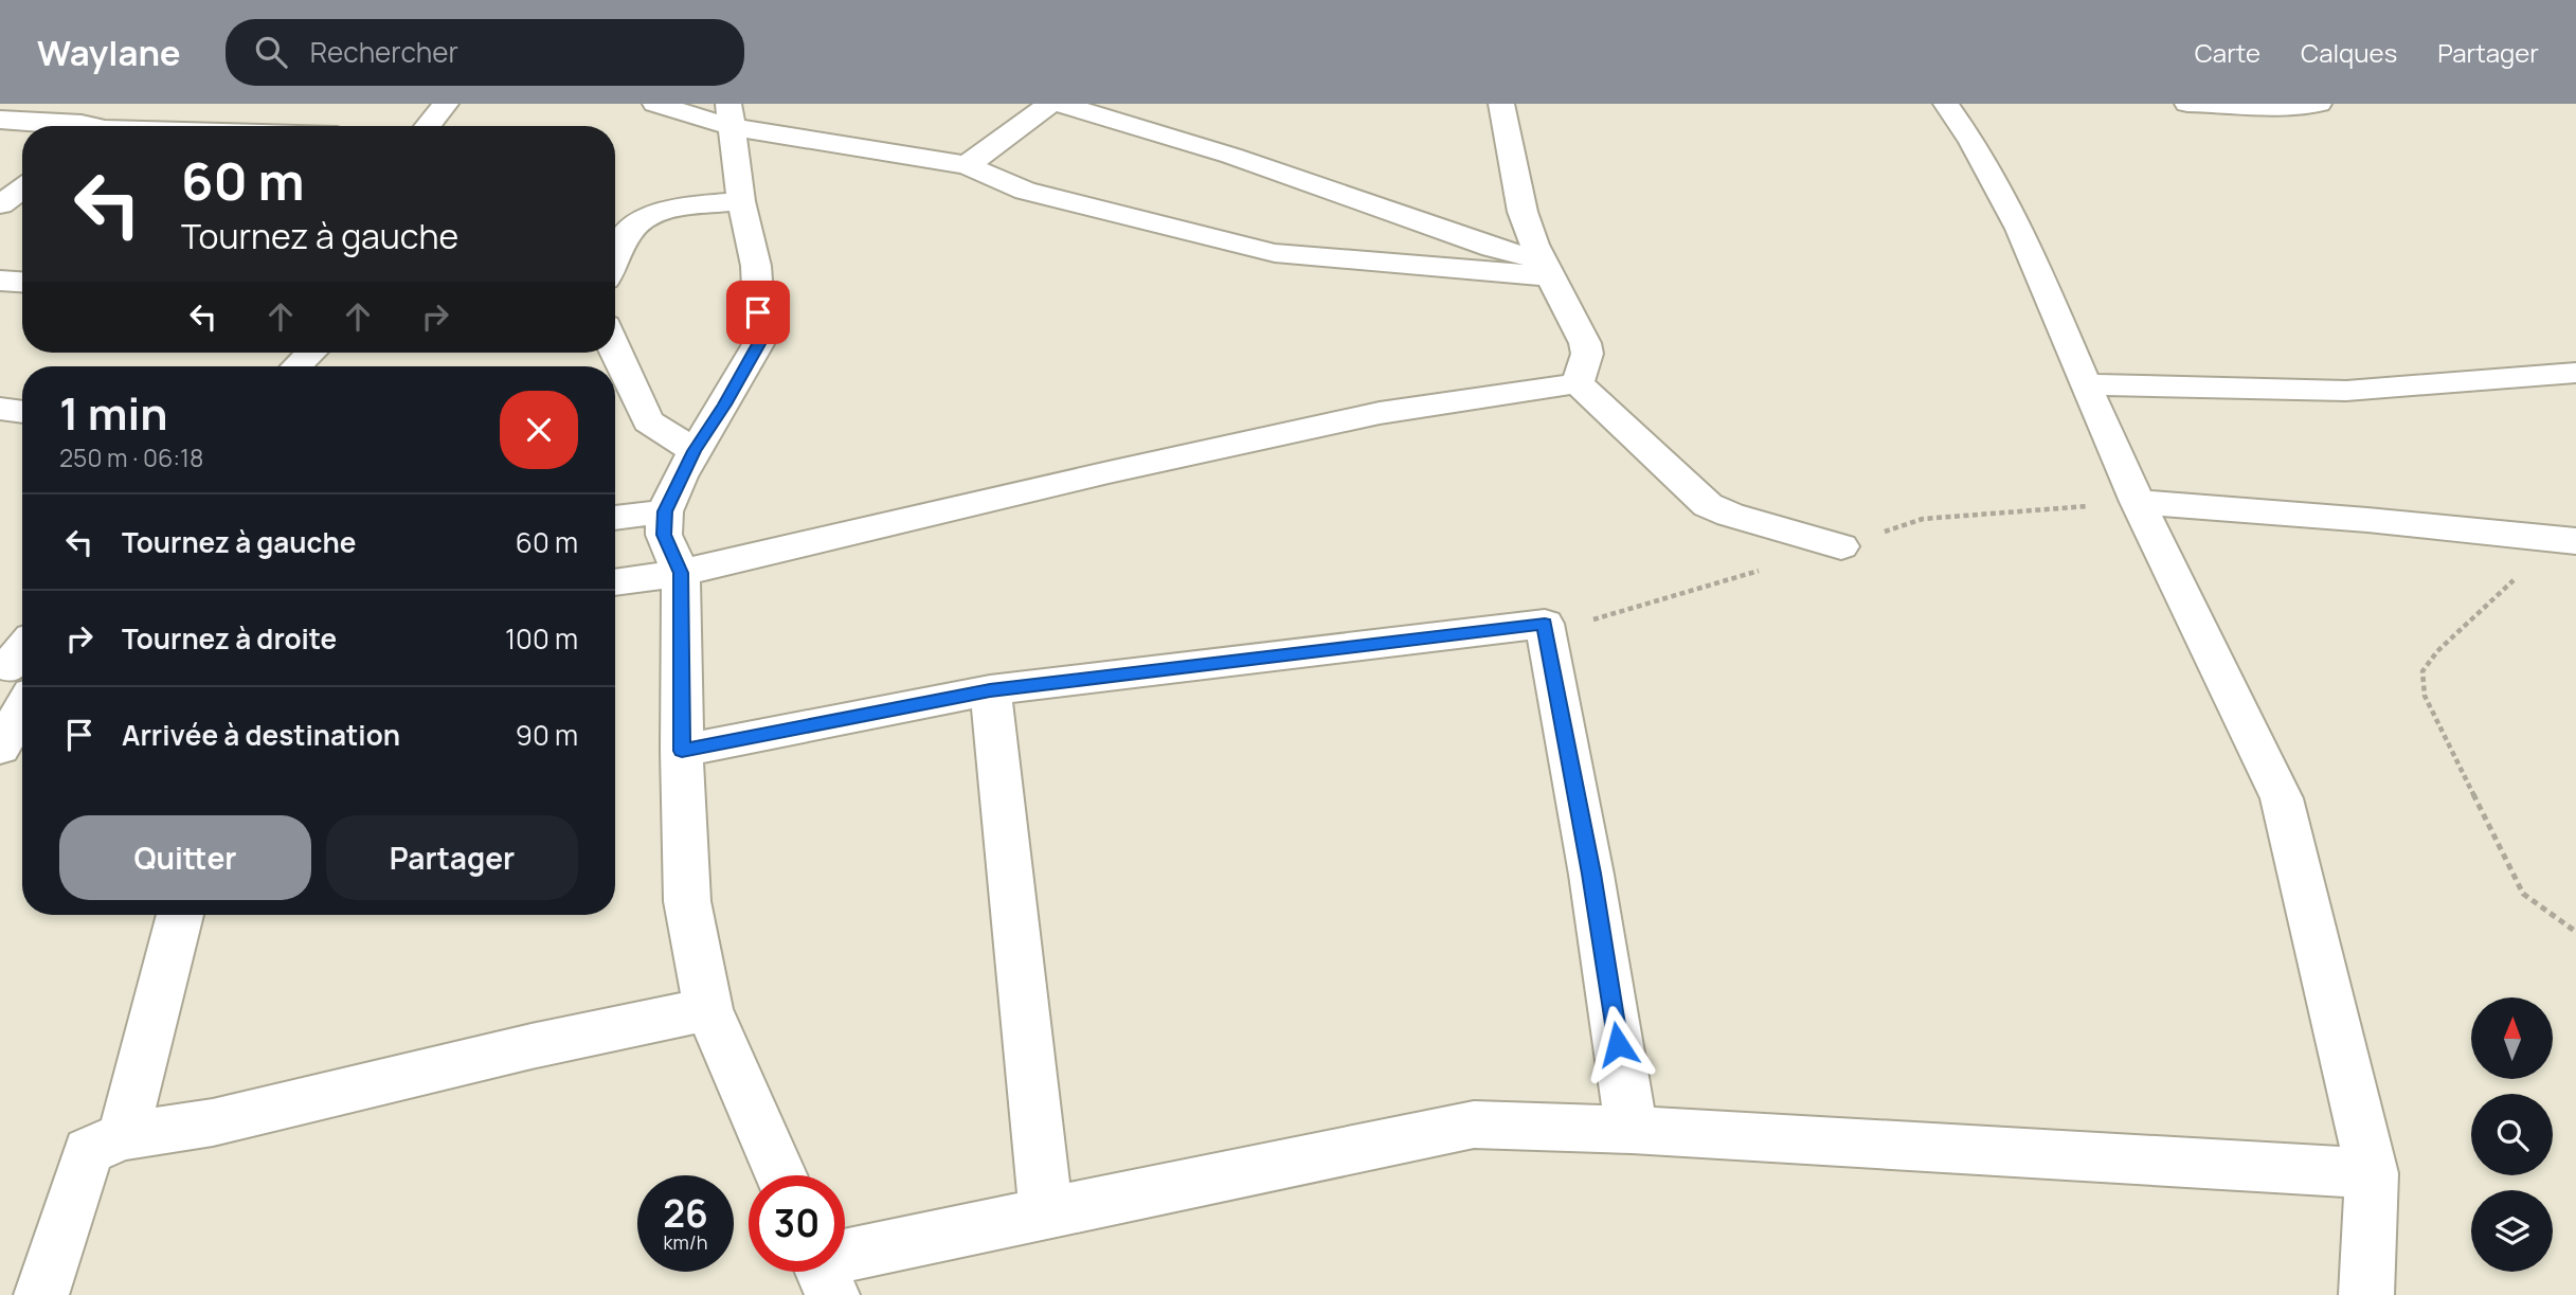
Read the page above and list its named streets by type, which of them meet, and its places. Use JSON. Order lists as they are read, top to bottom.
{
  "north": "top",
  "page": {
    "header": "Waylane",
    "search": "Rechercher",
    "nav": ["Carte", "Calques", "Partager"],
    "turn": ["60 m", "Tournez à gauche"],
    "heading": ["1 min", "250 m · 06:18"],
    "list": [
      {
        "name": "Tournez à gauche",
        "value": "60 m"
      },
      {
        "name": "Tournez à droite",
        "value": "100 m"
      },
      {
        "name": "Arrivée à destination",
        "value": "90 m"
      }
    ],
    "buttons": ["Quitter", "Partager"],
    "speed": "26 km/h",
    "limit": "30"
  }
}
